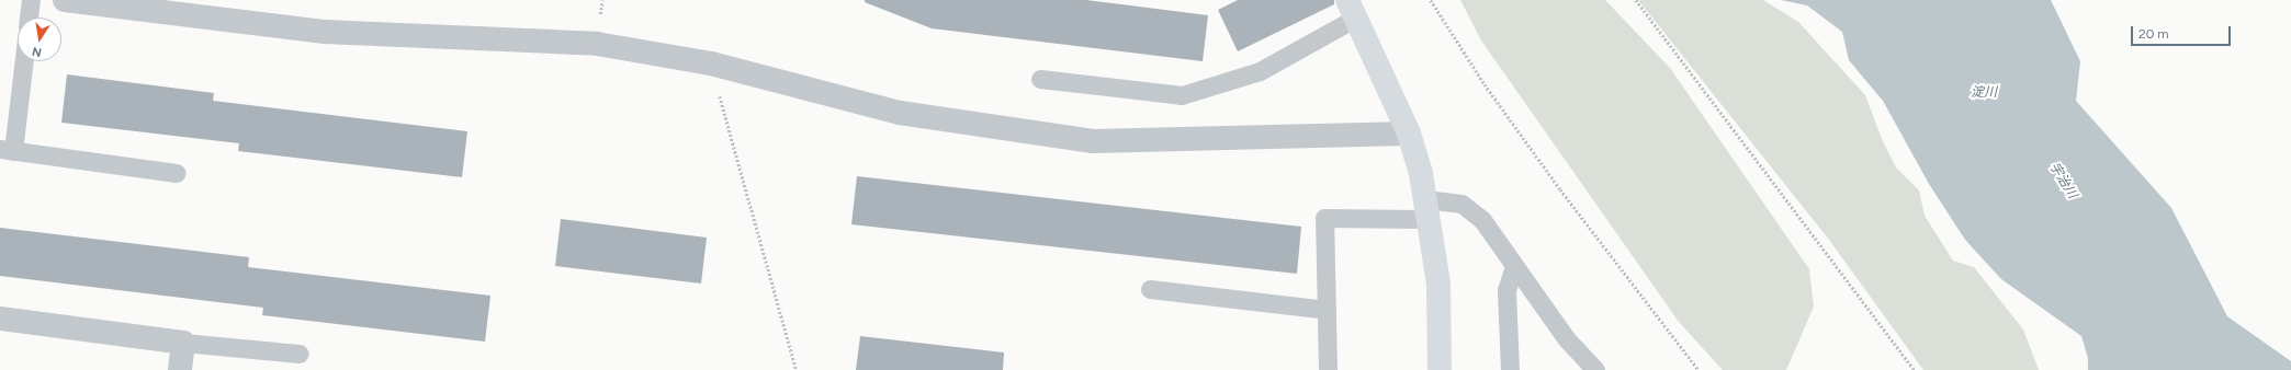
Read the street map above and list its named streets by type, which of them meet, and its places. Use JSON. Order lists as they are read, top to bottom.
{
  "water": ["淀川", "宇治川"],
  "scale_bar": "20 m",
  "north": "bottom"
}
